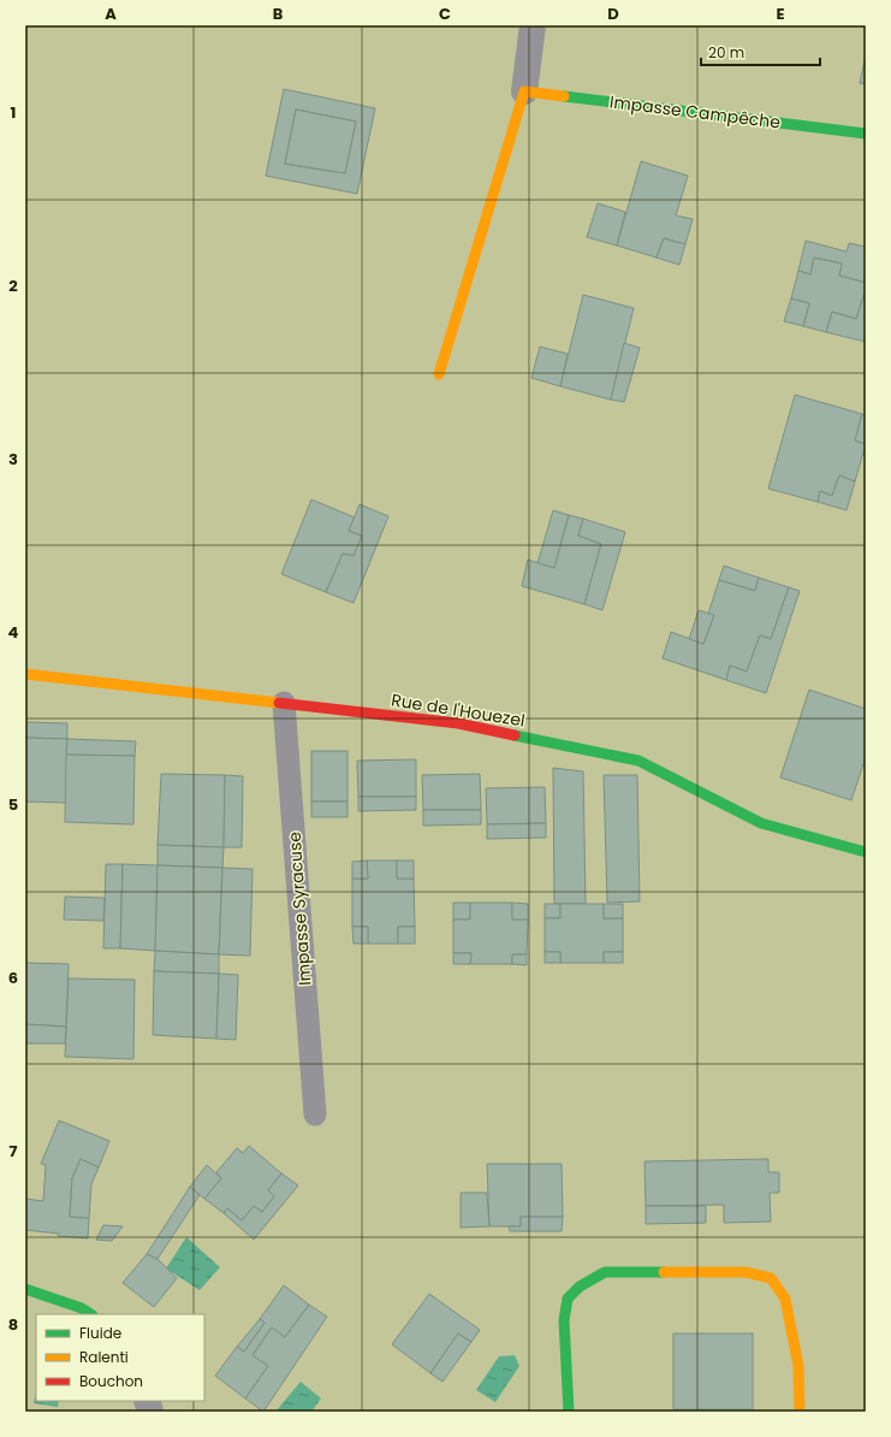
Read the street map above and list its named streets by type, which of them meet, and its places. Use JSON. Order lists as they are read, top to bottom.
{
  "streets": {
    "street": ["Impasse Campêche", "Rue de l'Houezel"],
    "lane": ["Impasse Syracuse"]
  },
  "crossings": [
    ["Rue de l'Houezel", "Impasse Syracuse"]
  ],
  "legend": ["Fluide", "Ralenti", "Bouchon"],
  "scale_bar": "20 m",
  "grid": {
    "columns": [
      "A",
      "B",
      "C",
      "D",
      "E"
    ],
    "rows": [
      "1",
      "2",
      "3",
      "4",
      "5",
      "6",
      "7",
      "8"
    ]
  }
}
